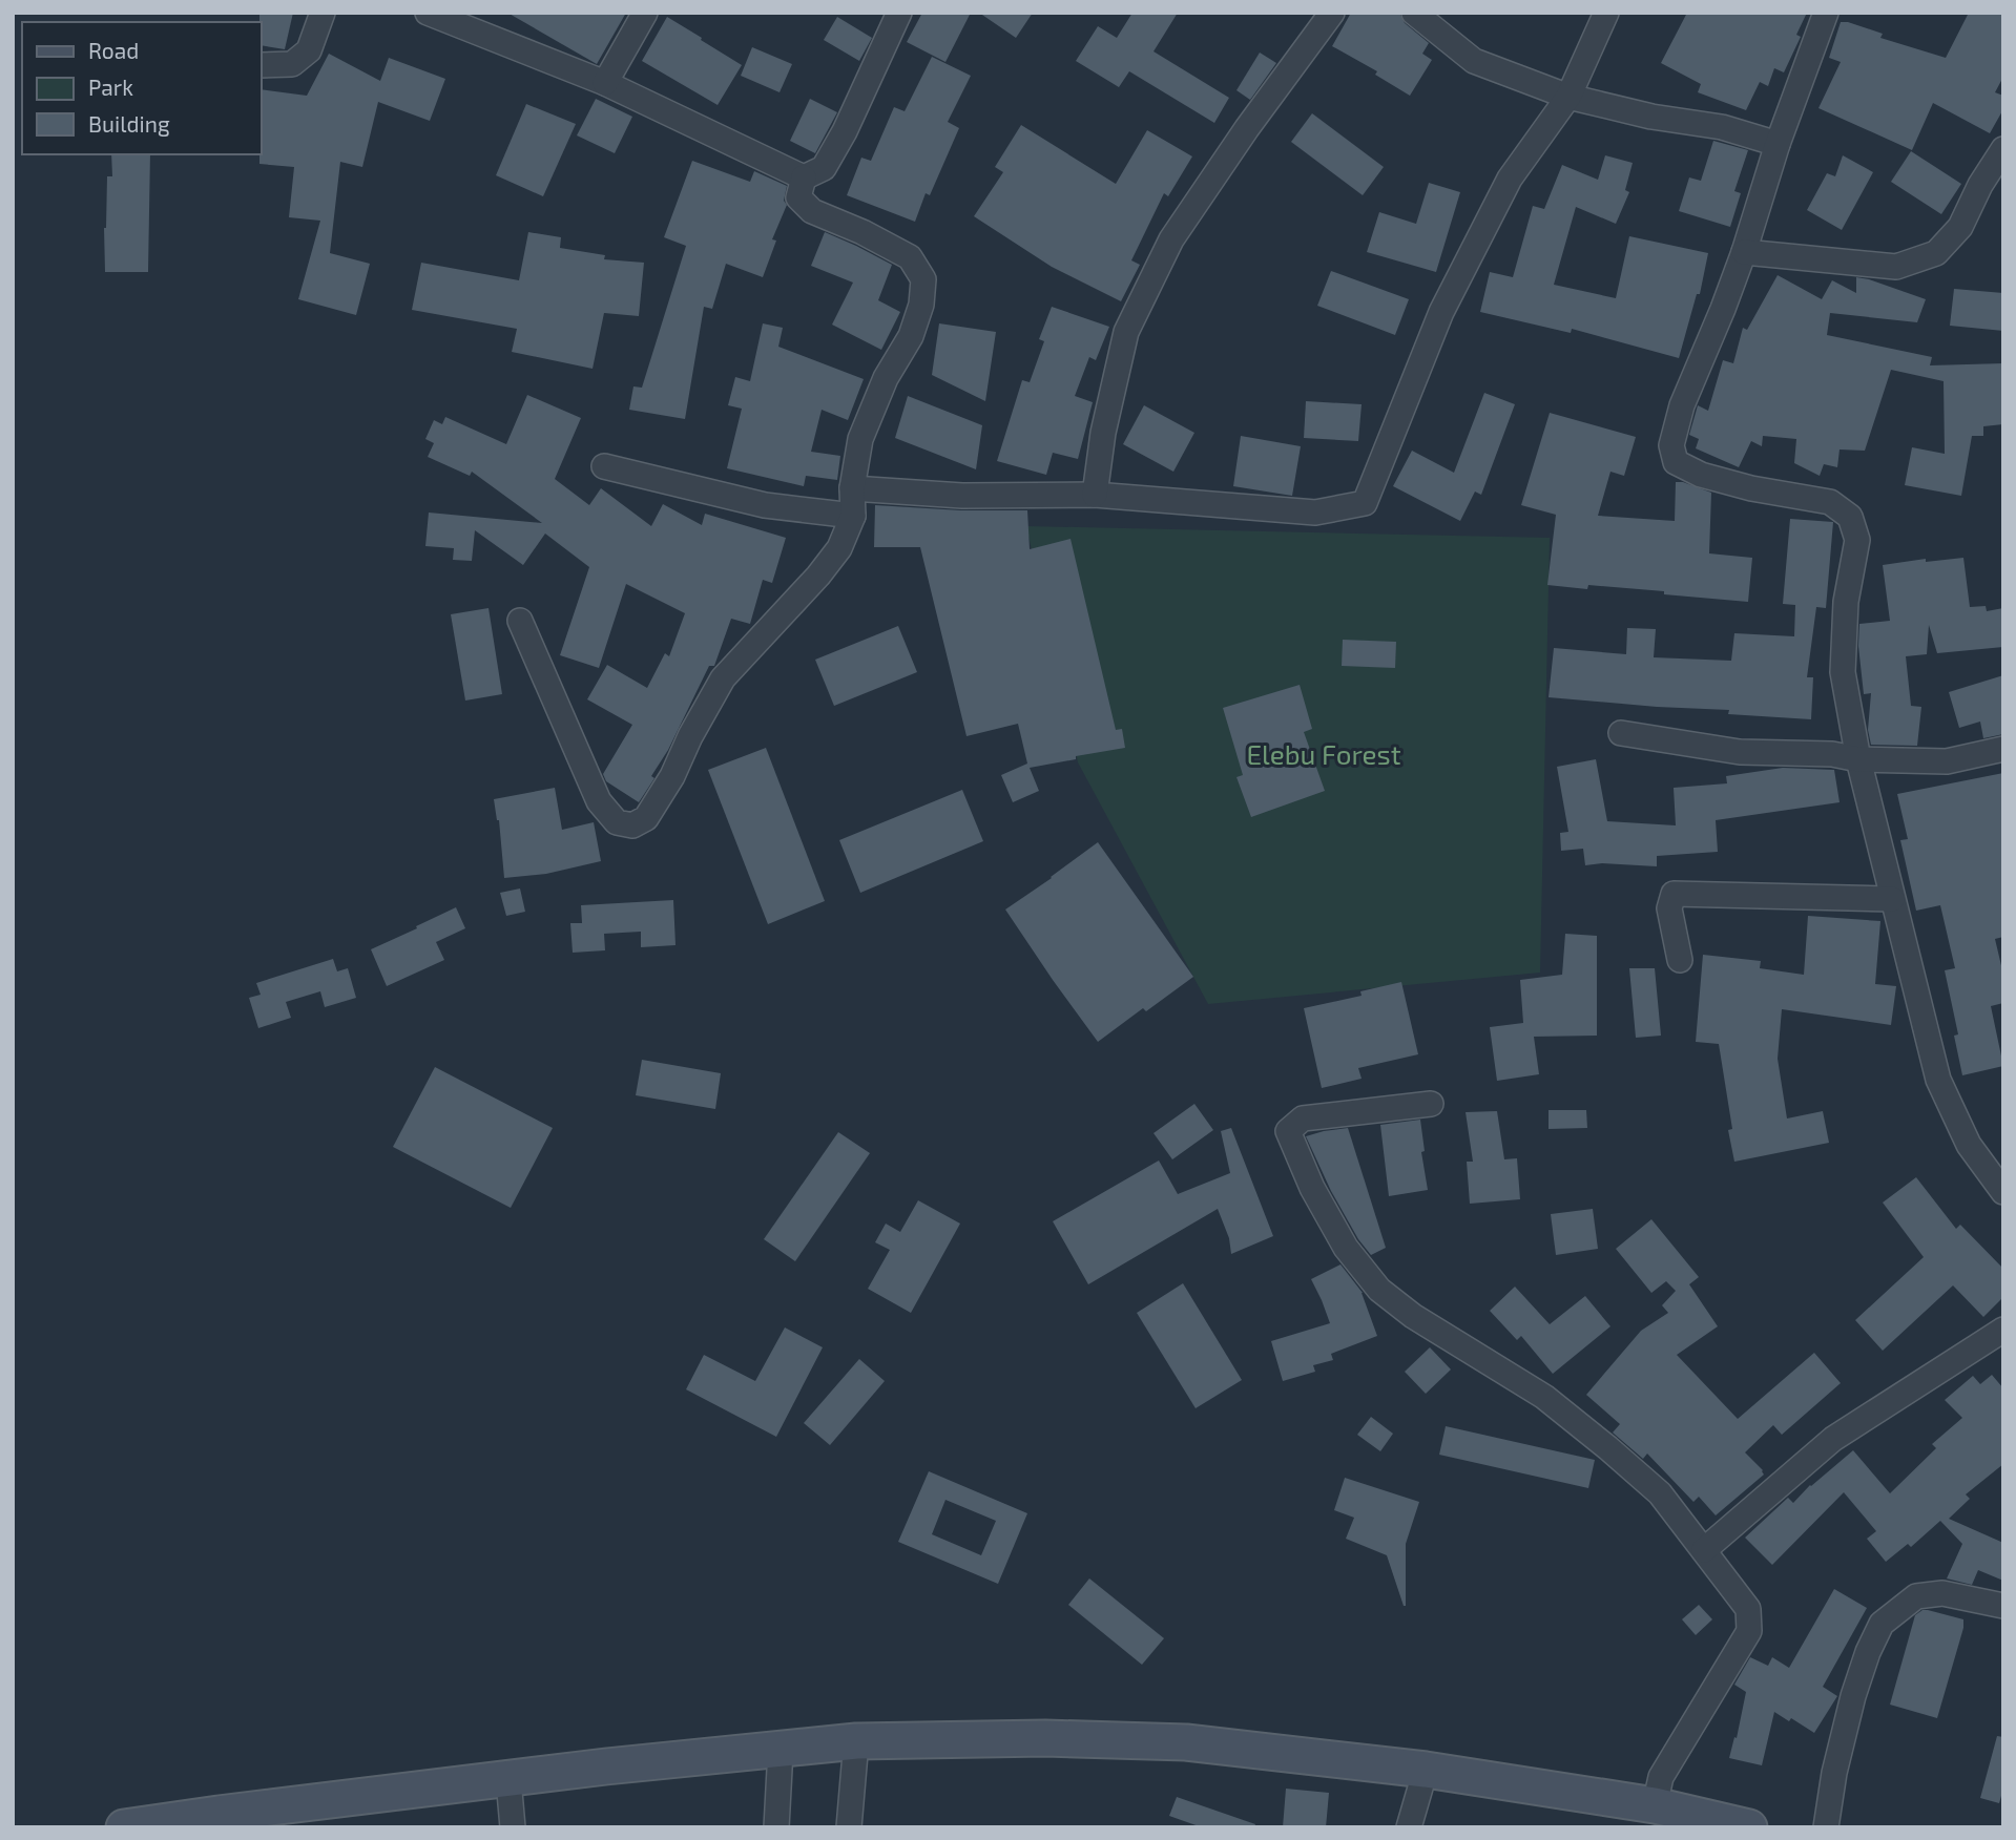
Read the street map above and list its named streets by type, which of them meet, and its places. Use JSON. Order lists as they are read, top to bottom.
{
  "parks": ["Elebu Forest"],
  "legend": ["Road", "Park", "Building"]
}
